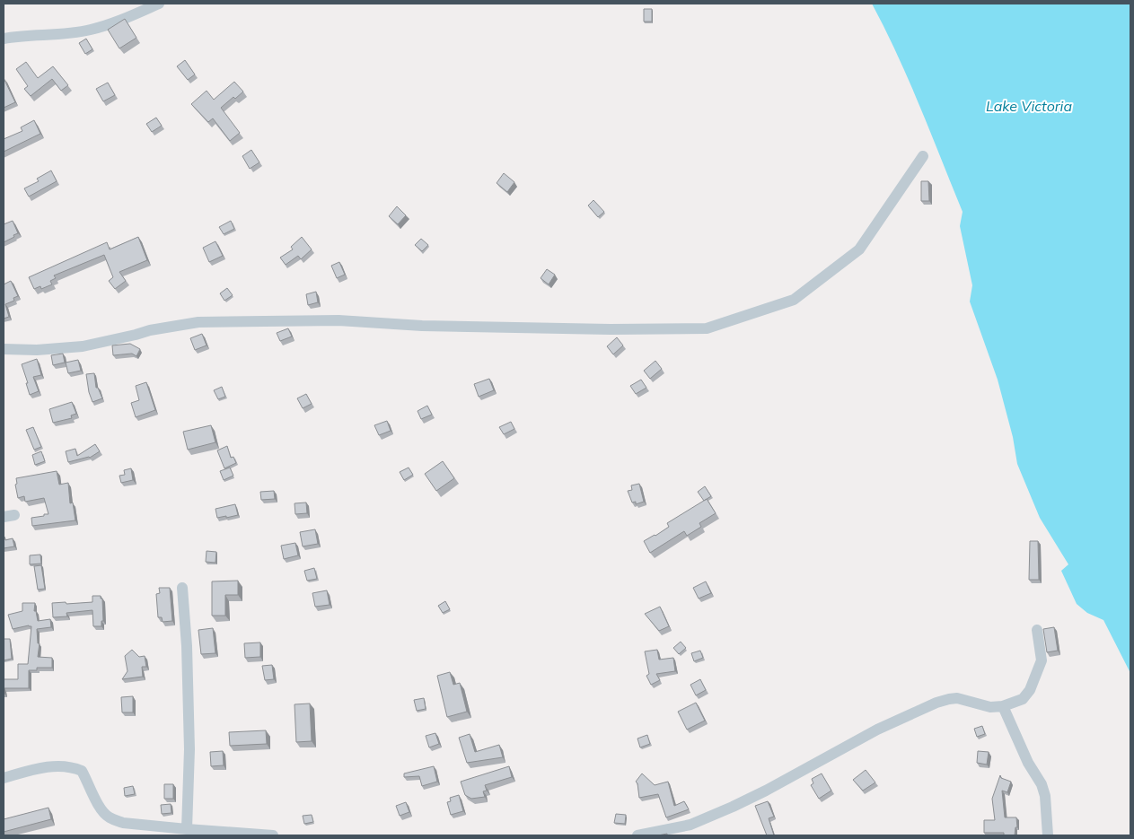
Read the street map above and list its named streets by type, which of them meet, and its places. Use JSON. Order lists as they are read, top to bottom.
{
  "water": ["Lake Victoria"]
}
